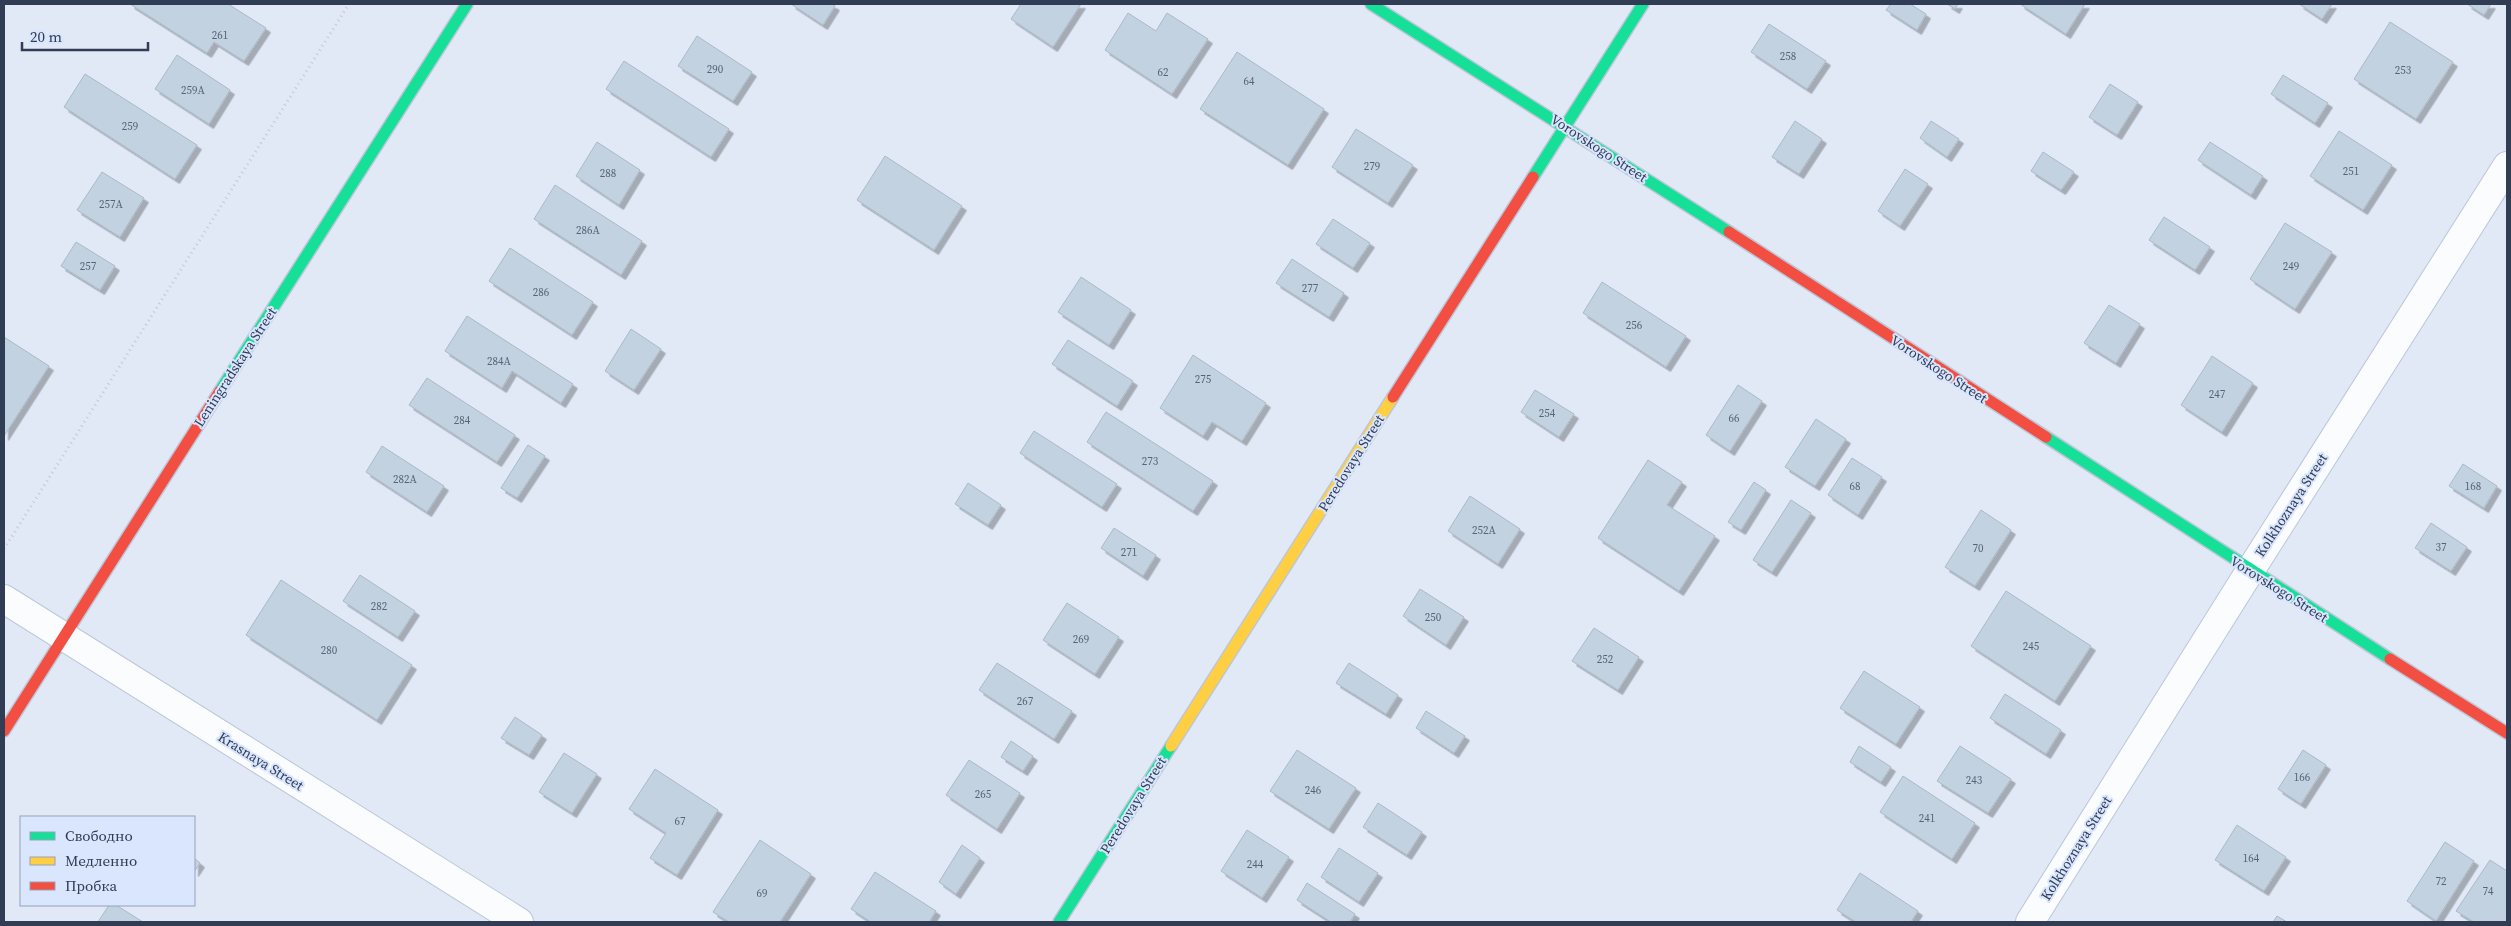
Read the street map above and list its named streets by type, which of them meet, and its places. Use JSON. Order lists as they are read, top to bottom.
{
  "streets": {
    "street": [
      "Vorovskogo Street",
      "Leningradskaya Street",
      "Peredovaya Street",
      "Kolkhoznaya Street",
      "Krasnaya Street"
    ]
  },
  "crossings": [
    ["Vorovskogo Street", "Peredovaya Street"],
    ["Vorovskogo Street", "Kolkhoznaya Street"],
    ["Leningradskaya Street", "Krasnaya Street"]
  ],
  "house_numbers": [
    "261",
    "258",
    "290",
    "253",
    "62",
    "64",
    "259А",
    "259",
    "279",
    "251",
    "288",
    "257А",
    "286А",
    "257",
    "249",
    "277",
    "286",
    "256",
    "284А",
    "275",
    "247",
    "254",
    "66",
    "284",
    "273",
    "282А",
    "68",
    "168",
    "252А",
    "37",
    "70",
    "271",
    "282",
    "250",
    "269",
    "245",
    "280",
    "252",
    "267",
    "166",
    "243",
    "246",
    "265",
    "241",
    "67",
    "164",
    "244",
    "72",
    "74",
    "69"
  ],
  "legend": ["Свободно", "Медленно", "Пробка"],
  "scale_bar": "20 m"
}
